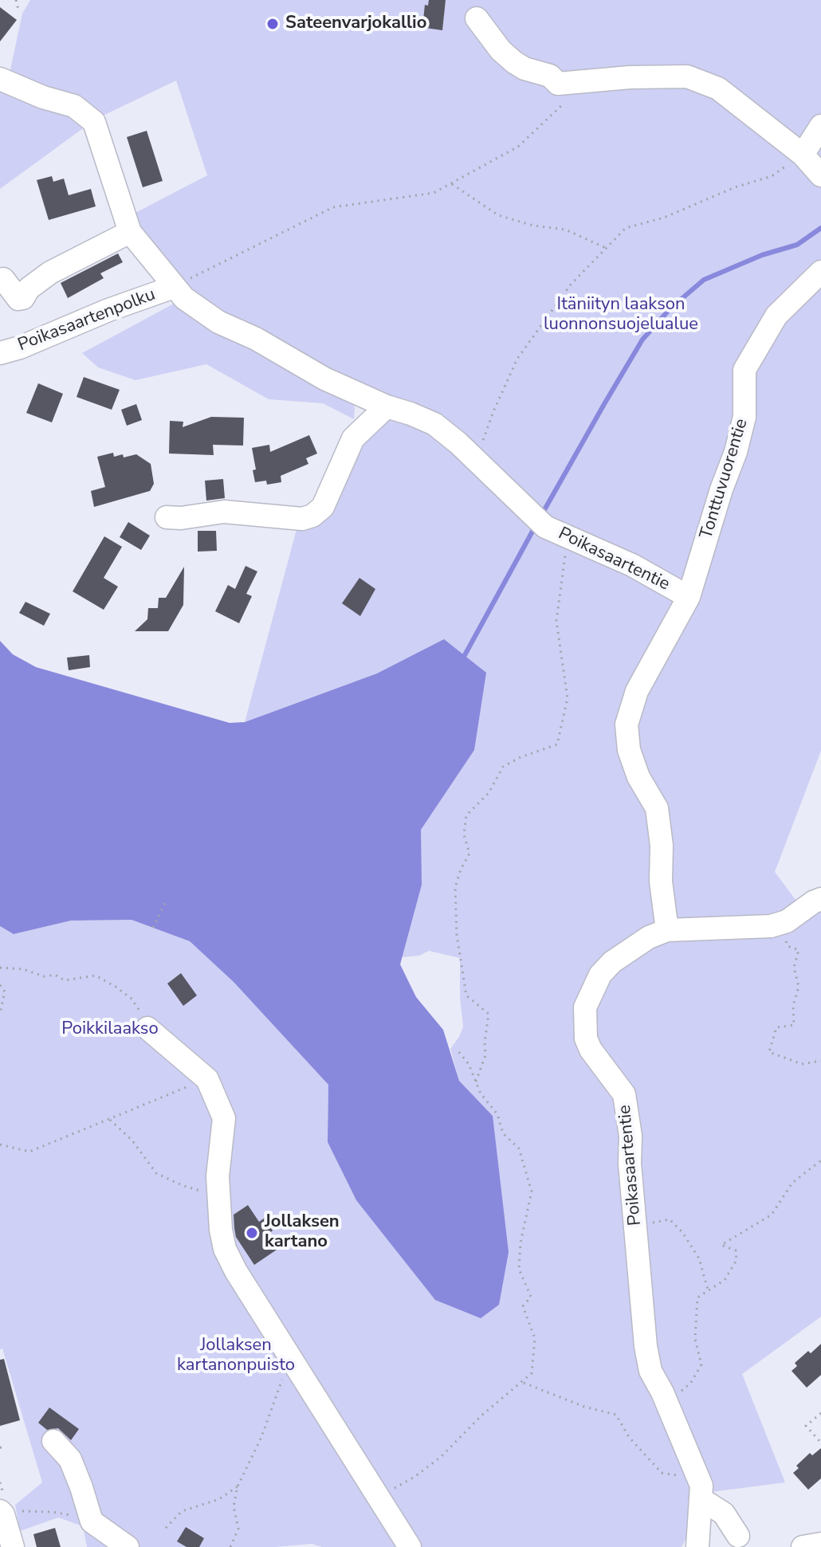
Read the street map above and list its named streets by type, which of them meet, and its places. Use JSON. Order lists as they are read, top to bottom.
{
  "streets": {
    "street": ["Poikasaartenpolku", "Tonttuvuorentie", "Poikasaartentie"]
  },
  "crossings": [
    ["Poikasaartenpolku", "Poikasaartentie"],
    ["Tonttuvuorentie", "Poikasaartentie"]
  ],
  "parks": ["Itäniityn laakson luonnonsuojelualue", "Poikkilaakso", "Jollaksen kartanonpuisto"],
  "places": ["Sateenvarjokallio", "Jollaksen kartano"]
}
